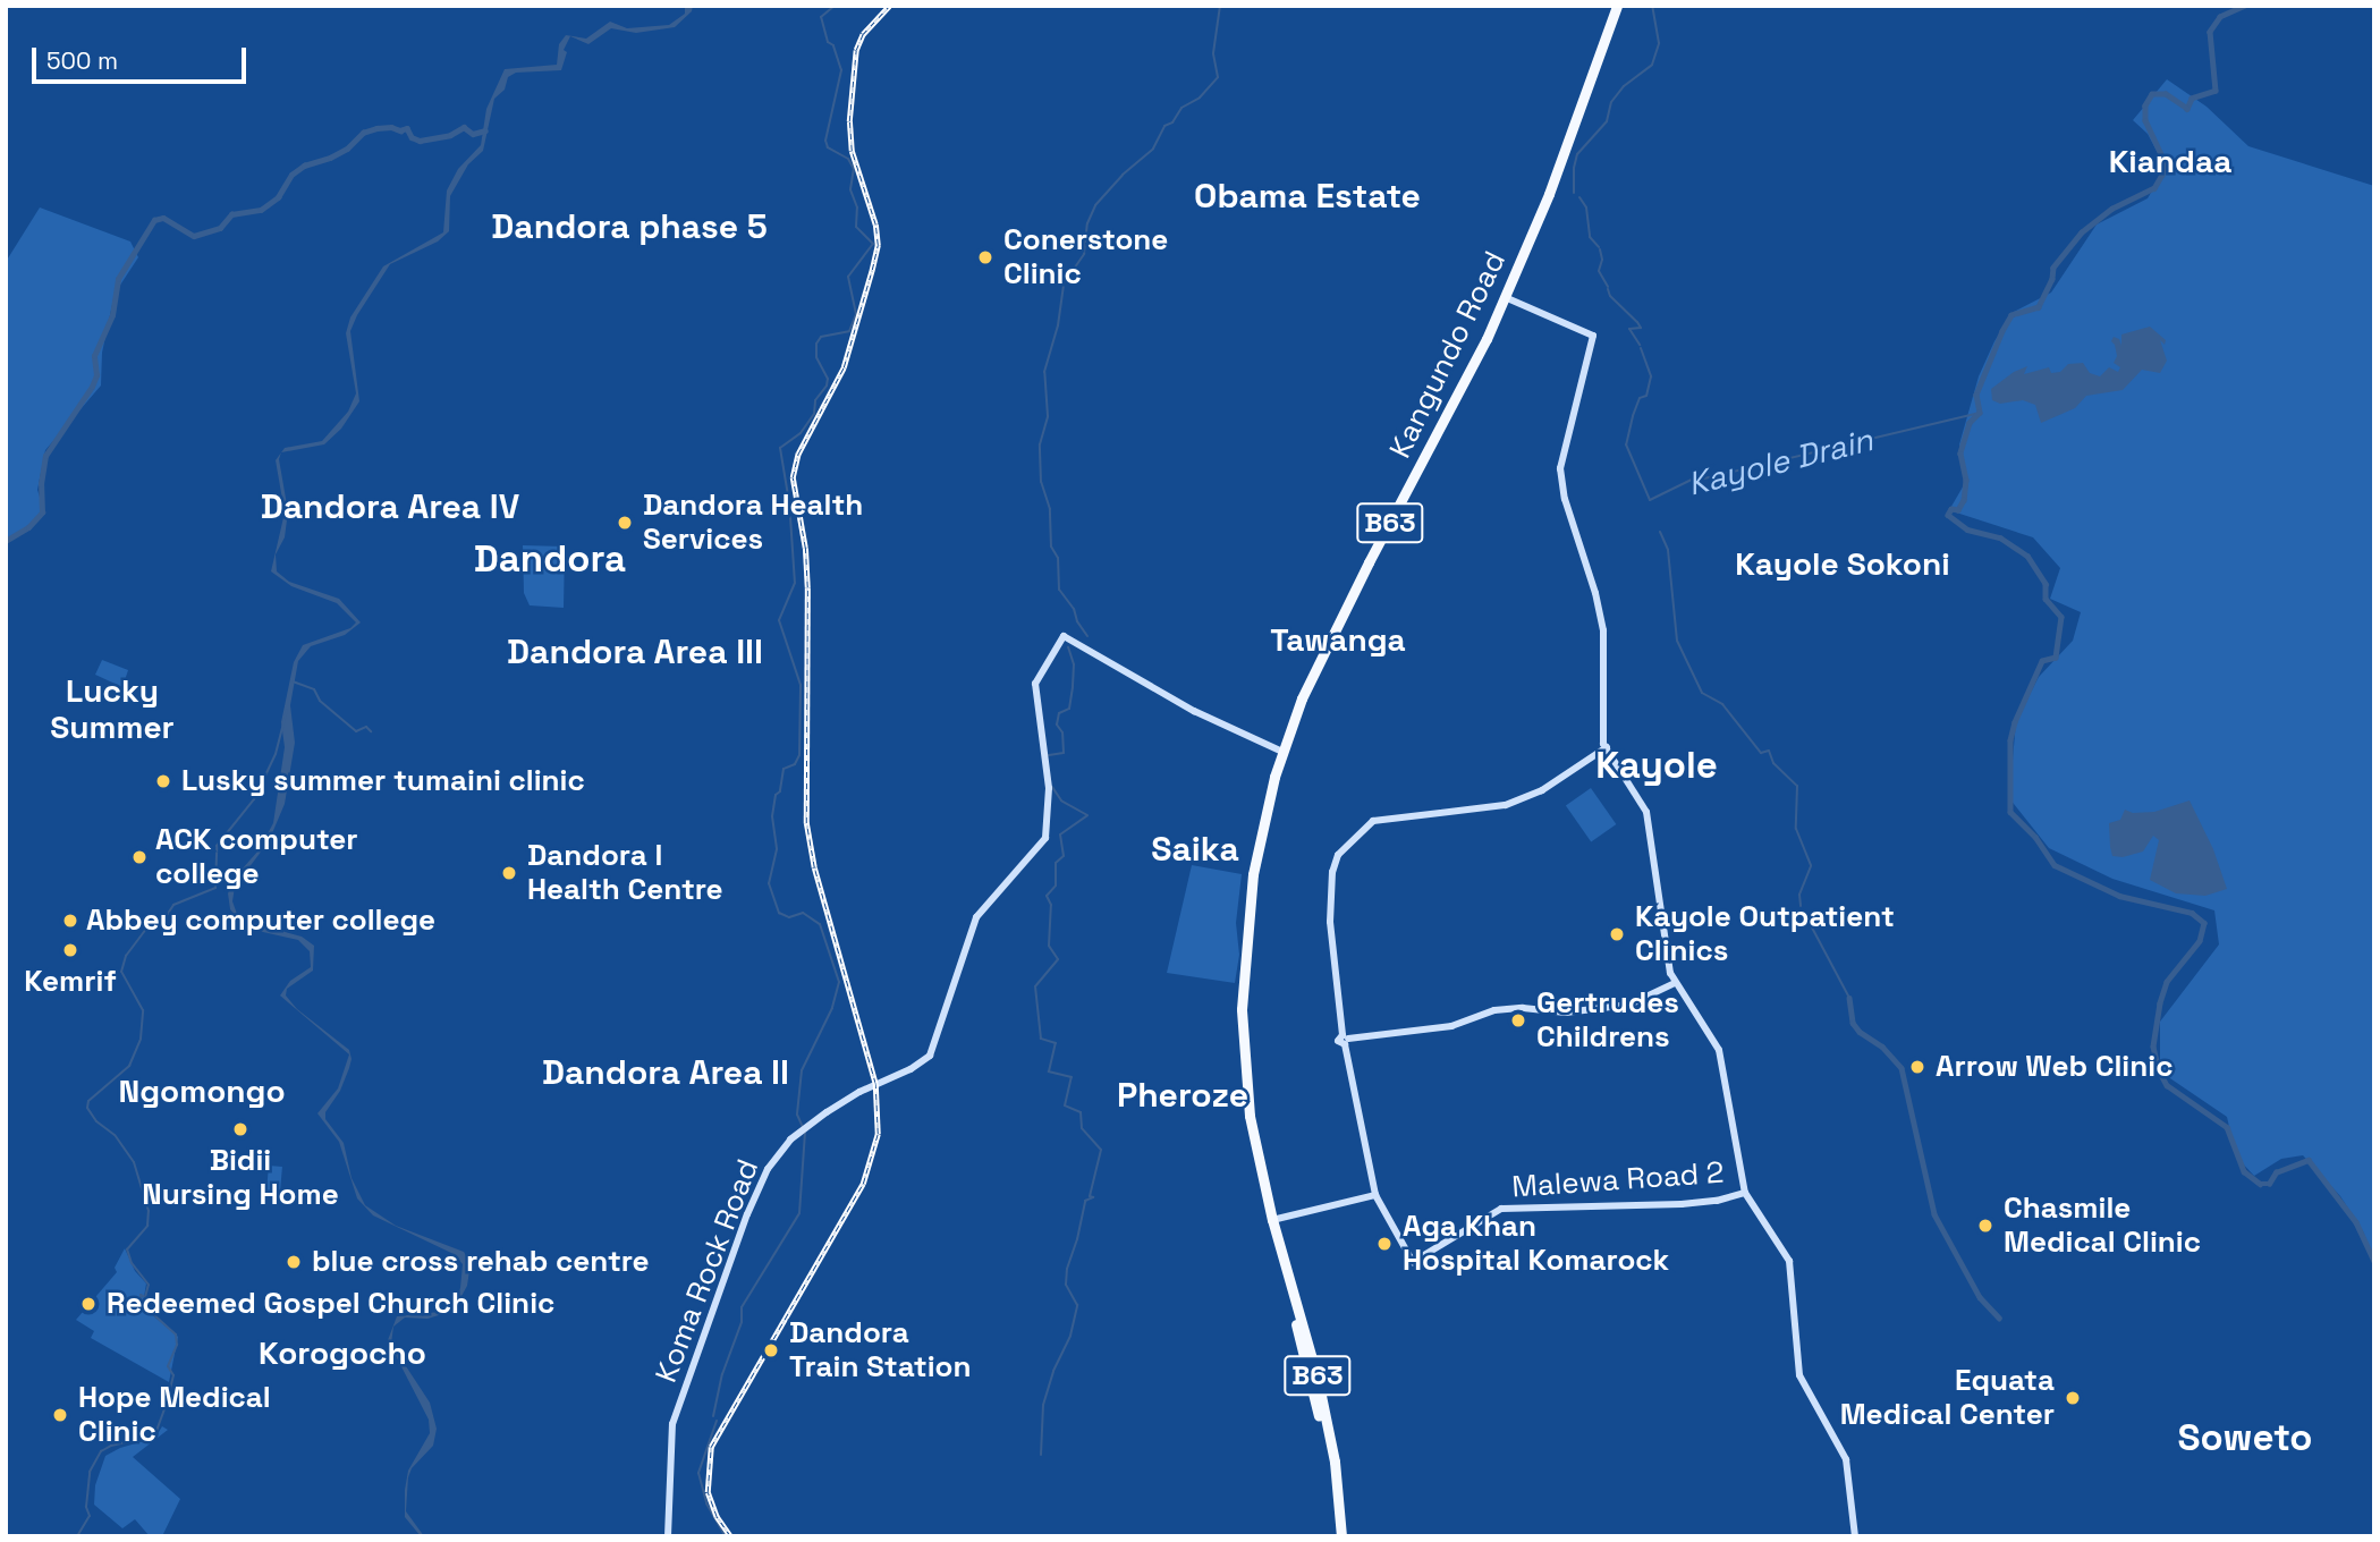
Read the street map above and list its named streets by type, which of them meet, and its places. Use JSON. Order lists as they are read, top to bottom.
{
  "streets": {
    "highway": ["Kangundo Road", "B63"],
    "main road": ["Malewa Road 2", "Koma Rock Road"]
  },
  "crossings": [
    ["Kangundo Road", "Koma Rock Road"]
  ],
  "districts": [
    "Kiandaa",
    "Obama Estate",
    "Dandora phase 5",
    "Dandora Area IV",
    "Dandora",
    "Kayole Sokoni",
    "Tawanga",
    "Dandora Area III",
    "Lucky Summer",
    "Kayole",
    "Saika",
    "Dandora Area II",
    "Ngomongo",
    "Pheroze",
    "Korogocho",
    "Soweto"
  ],
  "water": ["Kayole Drain"],
  "places": [
    "Conerstone Clinic",
    "Dandora Health Services",
    "Lusky summer tumaini clinic",
    "ACK computer college",
    "Dandora I Health Centre",
    "Abbey computer college",
    "Kayole Outpatient Clinics",
    "Kemrif",
    "Gertrudes Childrens",
    "Arrow Web Clinic",
    "Bidii Nursing Home",
    "Chasmile Medical Clinic",
    "Aga Khan Hospital Komarock",
    "blue cross rehab centre",
    "Redeemed Gospel Church Clinic",
    "Dandora Train Station",
    "Equata Medical Center",
    "Hope Medical Clinic"
  ],
  "scale_bar": "500 m"
}
